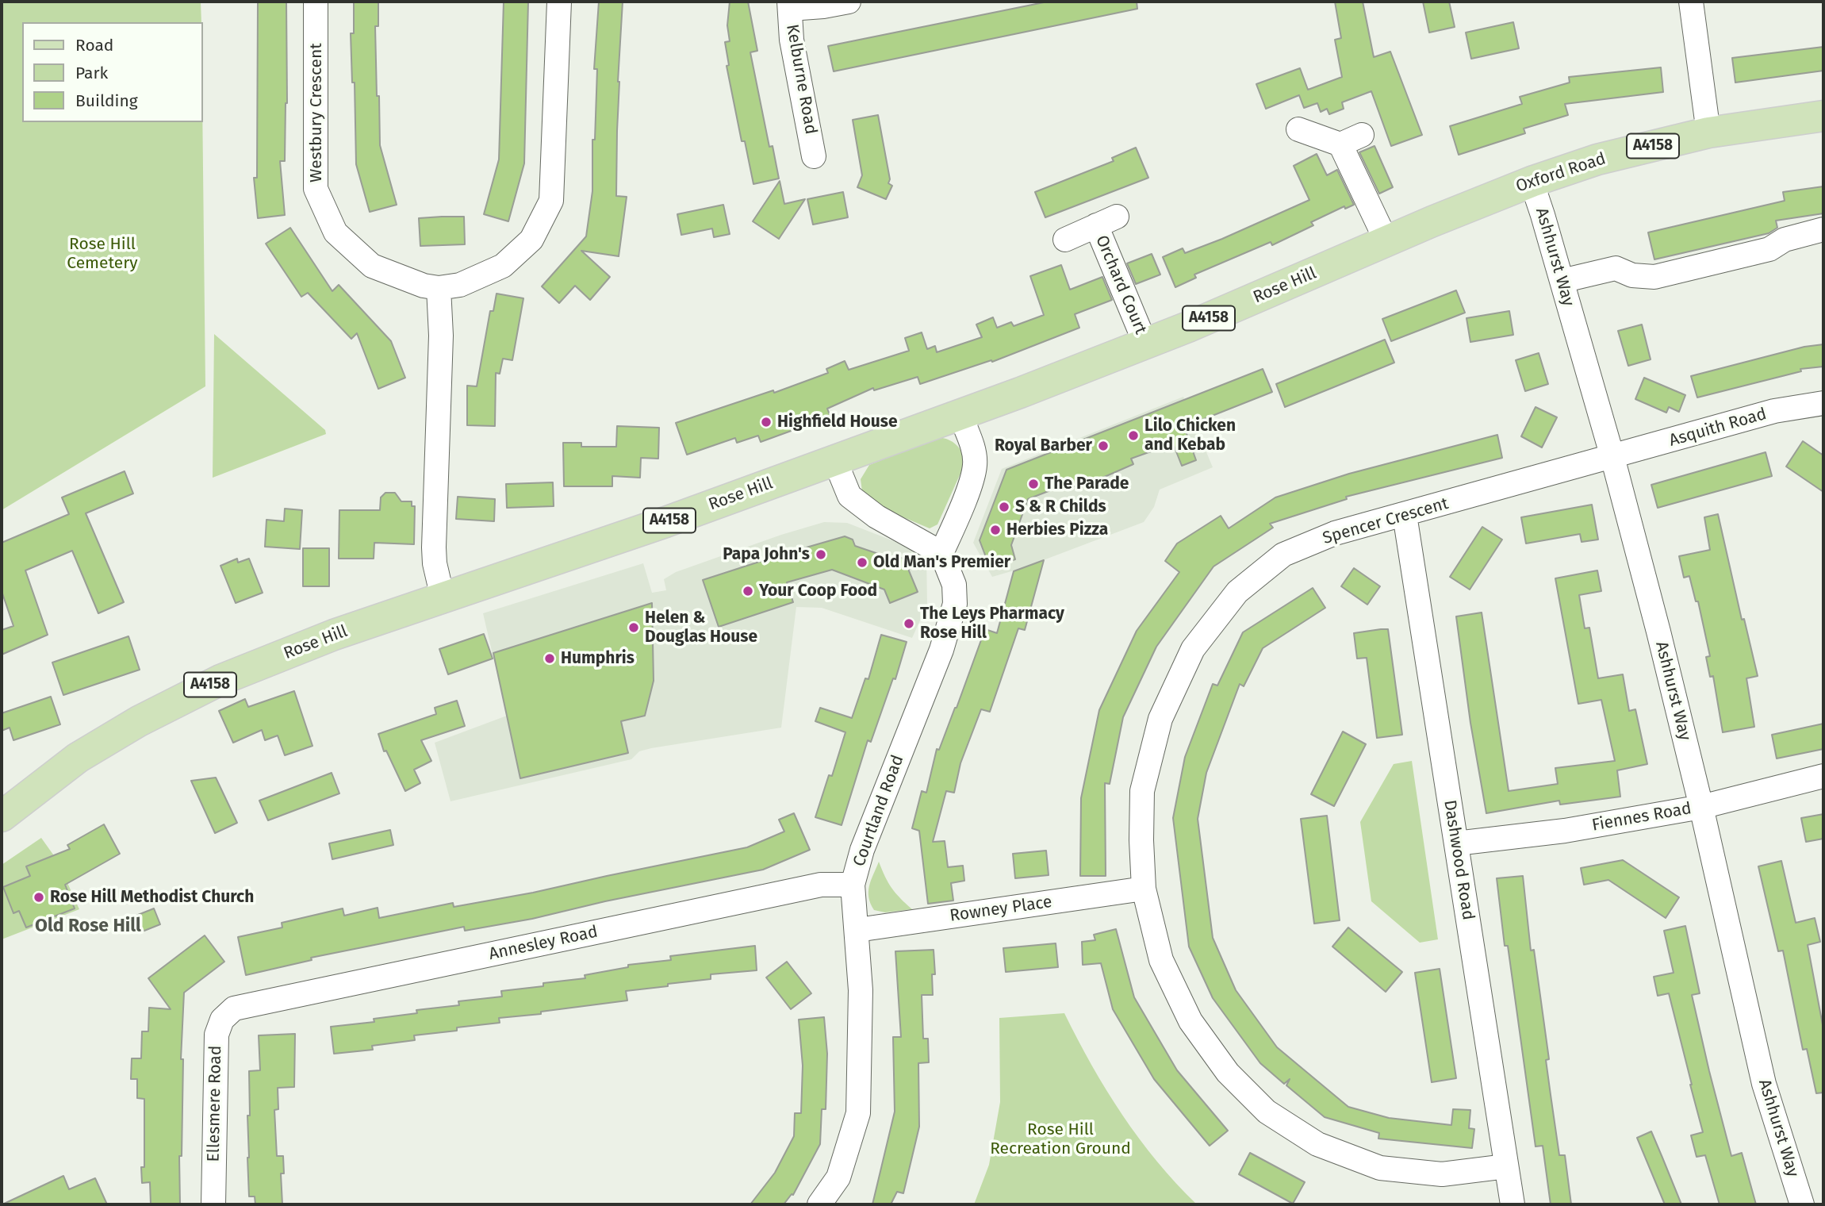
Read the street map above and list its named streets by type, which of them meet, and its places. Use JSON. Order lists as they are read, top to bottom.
{
  "streets": {
    "main road": ["A4158", "Oxford Road", "Rose Hill"],
    "street": [
      "Kelburne Road",
      "Westbury Crescent",
      "Ashhurst Way",
      "Orchard Court",
      "Asquith Road",
      "Spencer Crescent",
      "Courtland Road",
      "Fiennes Road",
      "Dashwood Road",
      "Rowney Place",
      "Annesley Road",
      "Ellesmere Road"
    ]
  },
  "crossings": [
    ["Oxford Road", "Ashhurst Way"],
    ["Oxford Road", "Rose Hill"],
    ["Ashhurst Way", "Asquith Road"],
    ["Ashhurst Way", "Spencer Crescent"],
    ["Ashhurst Way", "Fiennes Road"],
    ["Orchard Court", "Rose Hill"],
    ["Asquith Road", "Spencer Crescent"],
    ["Spencer Crescent", "Dashwood Road"],
    ["Spencer Crescent", "Rowney Place"],
    ["Courtland Road", "Rowney Place"],
    ["Courtland Road", "Annesley Road"],
    ["Fiennes Road", "Dashwood Road"],
    ["Annesley Road", "Ellesmere Road"]
  ],
  "districts": ["Old Rose Hill"],
  "parks": ["Rose Hill Cemetery", "Rose Hill Recreation Ground"],
  "places": [
    "Highfield House",
    "Lilo Chicken and Kebab",
    "Royal Barber",
    "The Parade",
    "S & R Childs",
    "Herbies Pizza",
    "Papa John's",
    "Old Man's Premier",
    "Your Coop Food",
    "The Leys Pharmacy Rose Hill",
    "Helen & Douglas House",
    "Humphris",
    "Rose Hill Methodist Church"
  ],
  "legend": ["Road", "Park", "Building"]
}
